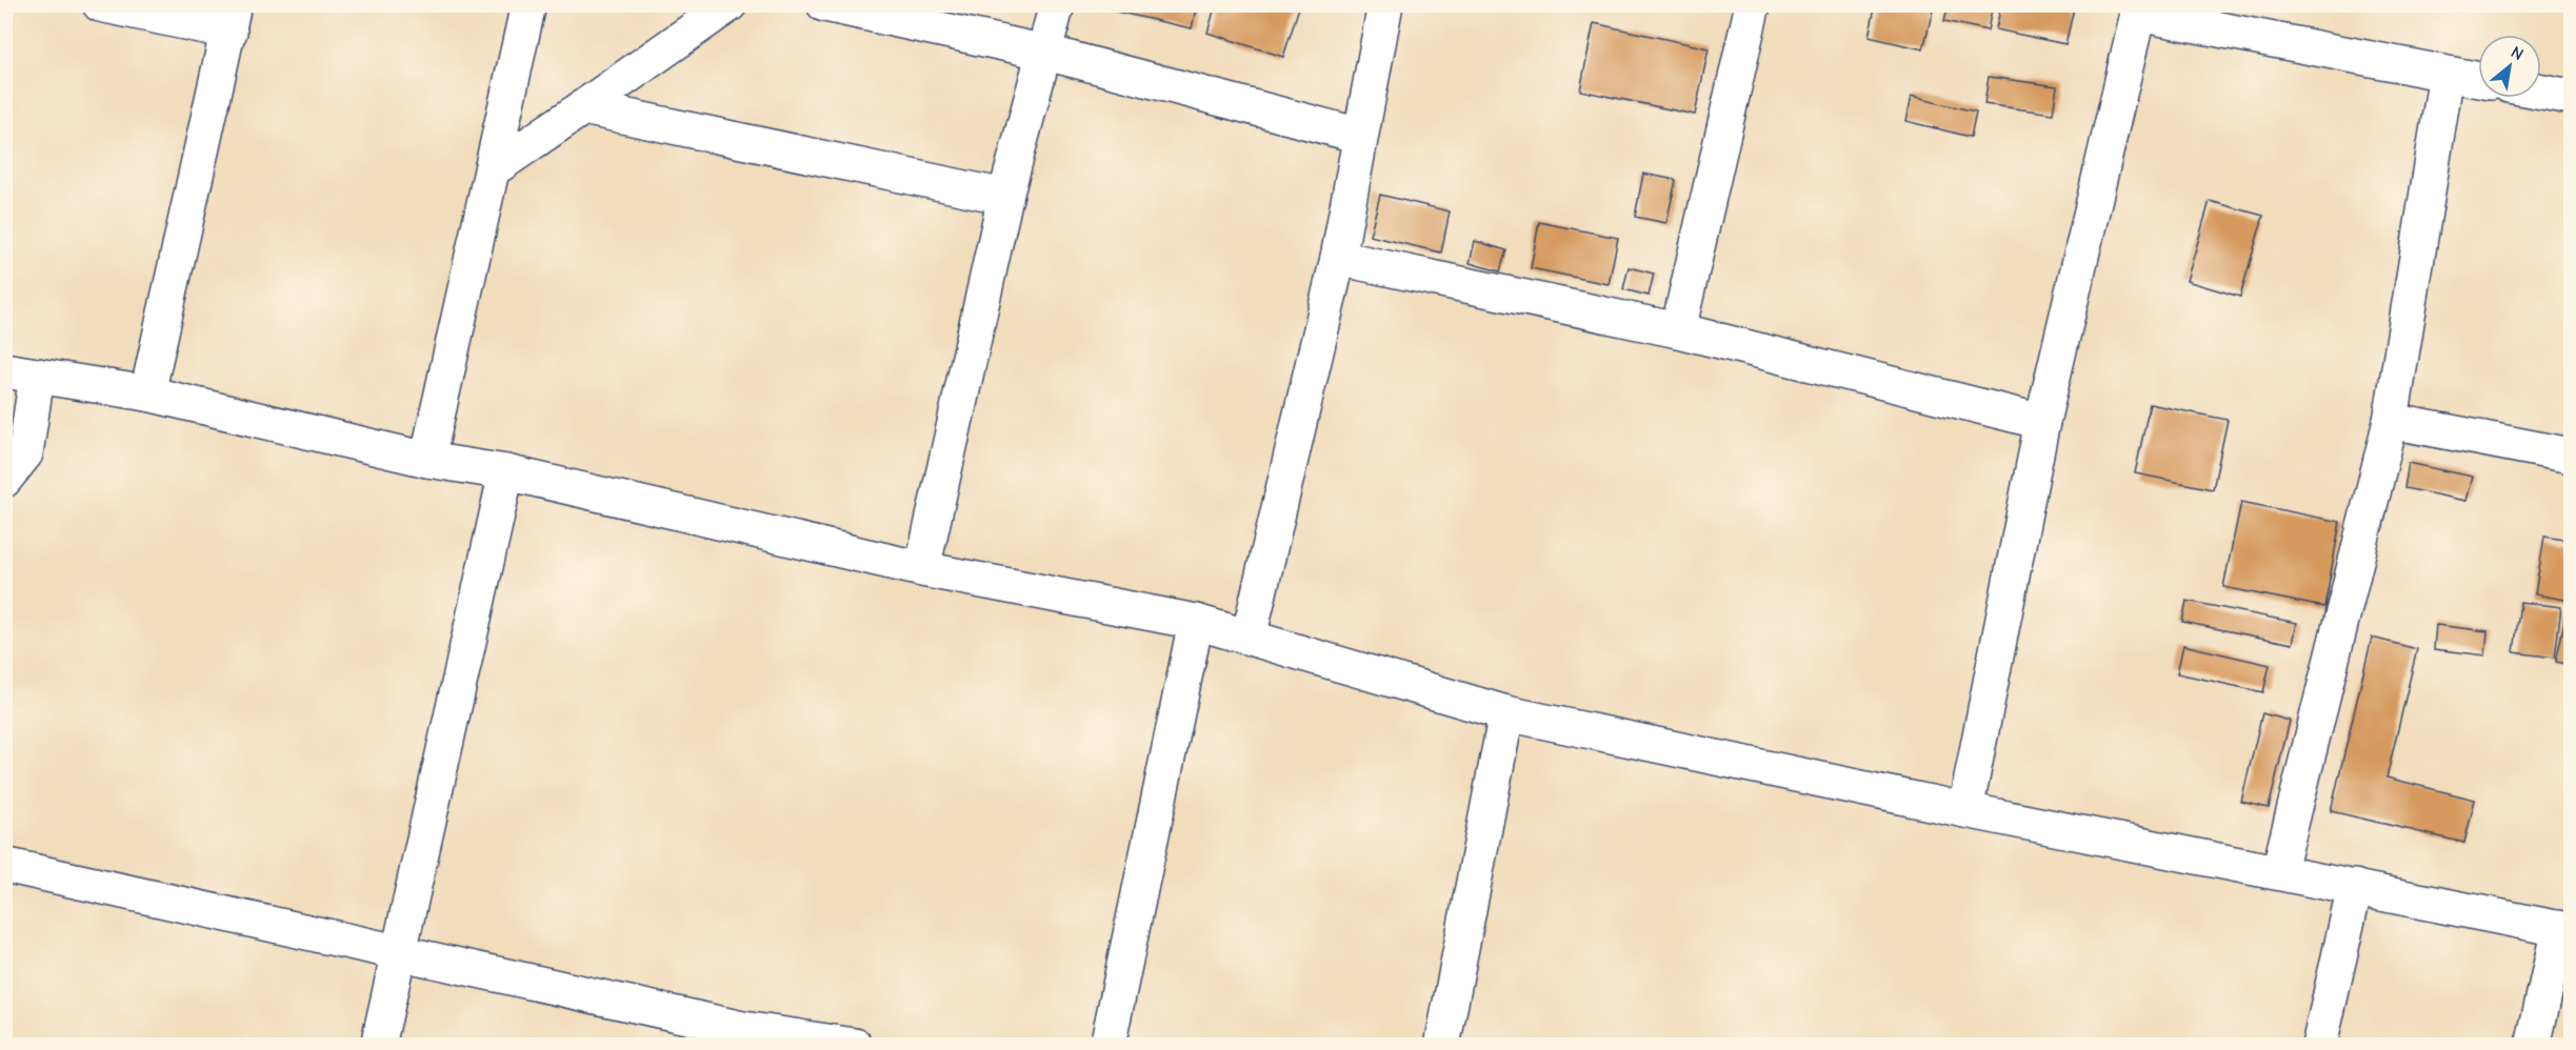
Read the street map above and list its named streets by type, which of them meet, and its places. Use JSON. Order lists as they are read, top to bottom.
{
  "north": "top right"
}
